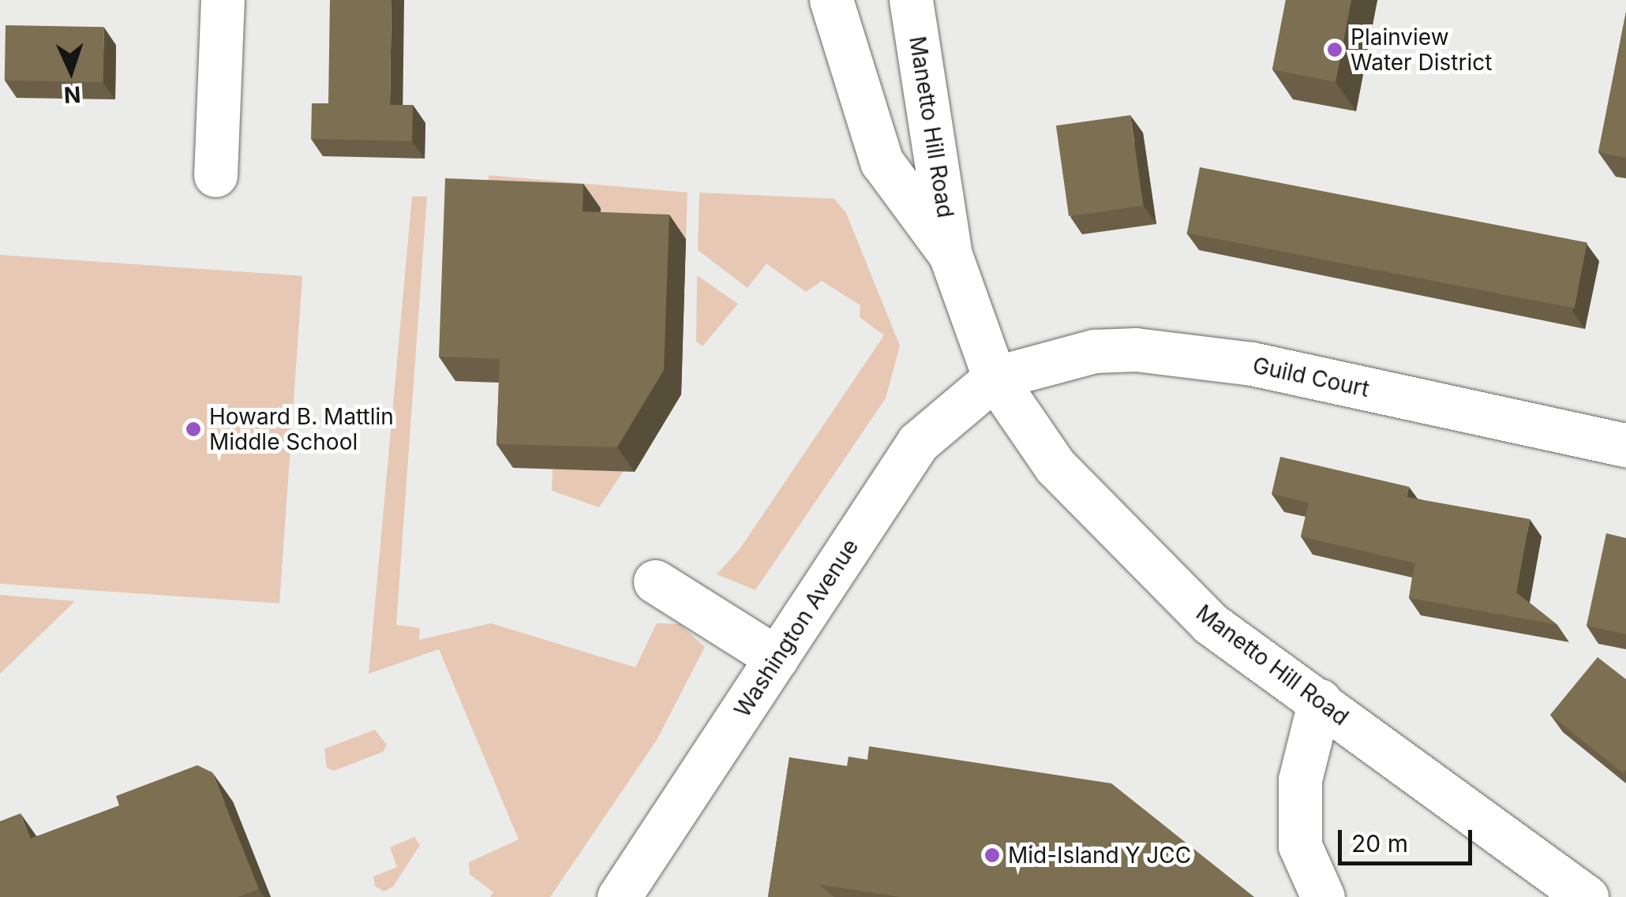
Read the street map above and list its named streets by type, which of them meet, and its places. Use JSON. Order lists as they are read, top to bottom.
{
  "streets": {
    "main road": ["Manetto Hill Road", "Guild Court", "Washington Avenue"]
  },
  "crossings": [
    ["Manetto Hill Road", "Guild Court"],
    ["Manetto Hill Road", "Washington Avenue"],
    ["Guild Court", "Washington Avenue"]
  ],
  "places": ["Plainview Water District", "Howard B. Mattlin Middle School", "Mid-Island Y JCC"],
  "scale_bar": "20 m",
  "north": "bottom"
}
